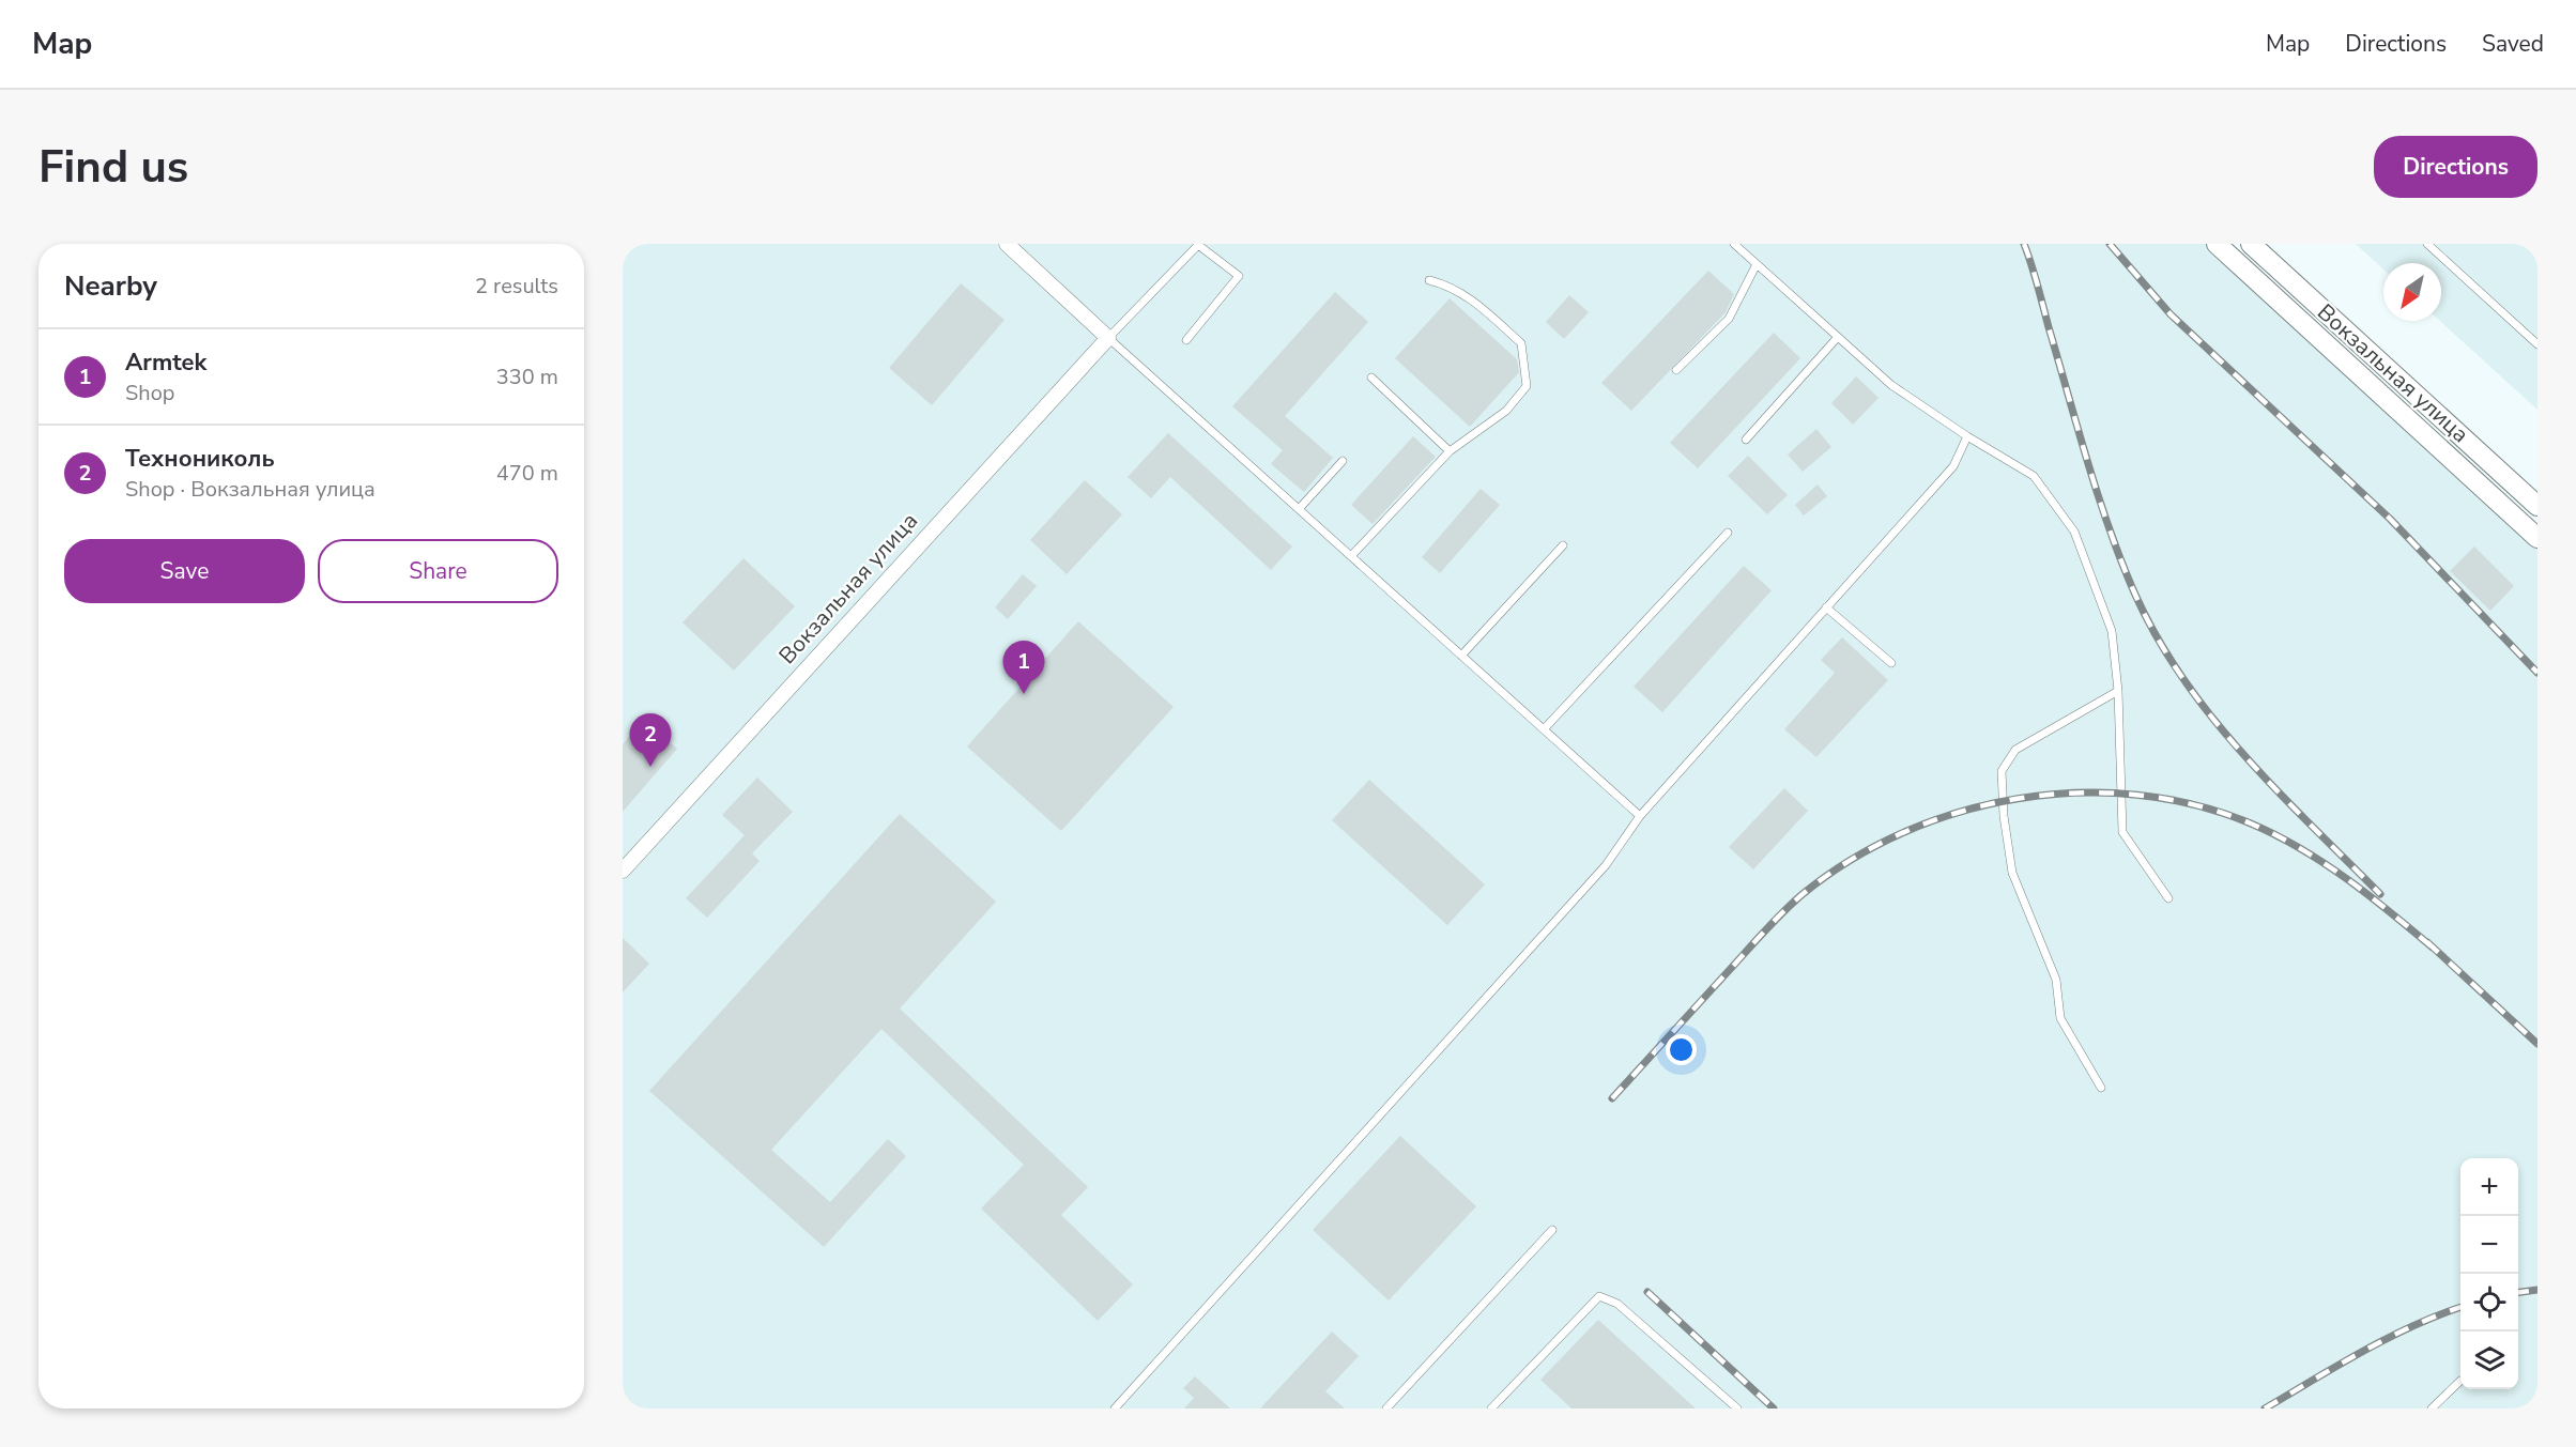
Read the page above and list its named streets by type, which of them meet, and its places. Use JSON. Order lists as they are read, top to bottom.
{
  "streets": {
    "main road": ["Вокзальная улица"]
  },
  "north": "bottom left",
  "page": {
    "header": "Map",
    "nav": ["Map", "Directions", "Saved"],
    "buttons": [
      "Directions",
      ["Save", "Share"]
    ],
    "title": "Find us",
    "heading": ["Nearby", "2 results"],
    "list": [
      {
        "mark": "1",
        "name": "Armtek",
        "note": "Shop",
        "value": "330 m"
      },
      {
        "mark": "2",
        "name": "Технониколь",
        "note": "Shop · Вокзальная улица",
        "value": "470 m"
      }
    ],
    "pins": ["1", "2"],
    "map_buttons": ["+", "−"]
  }
}
